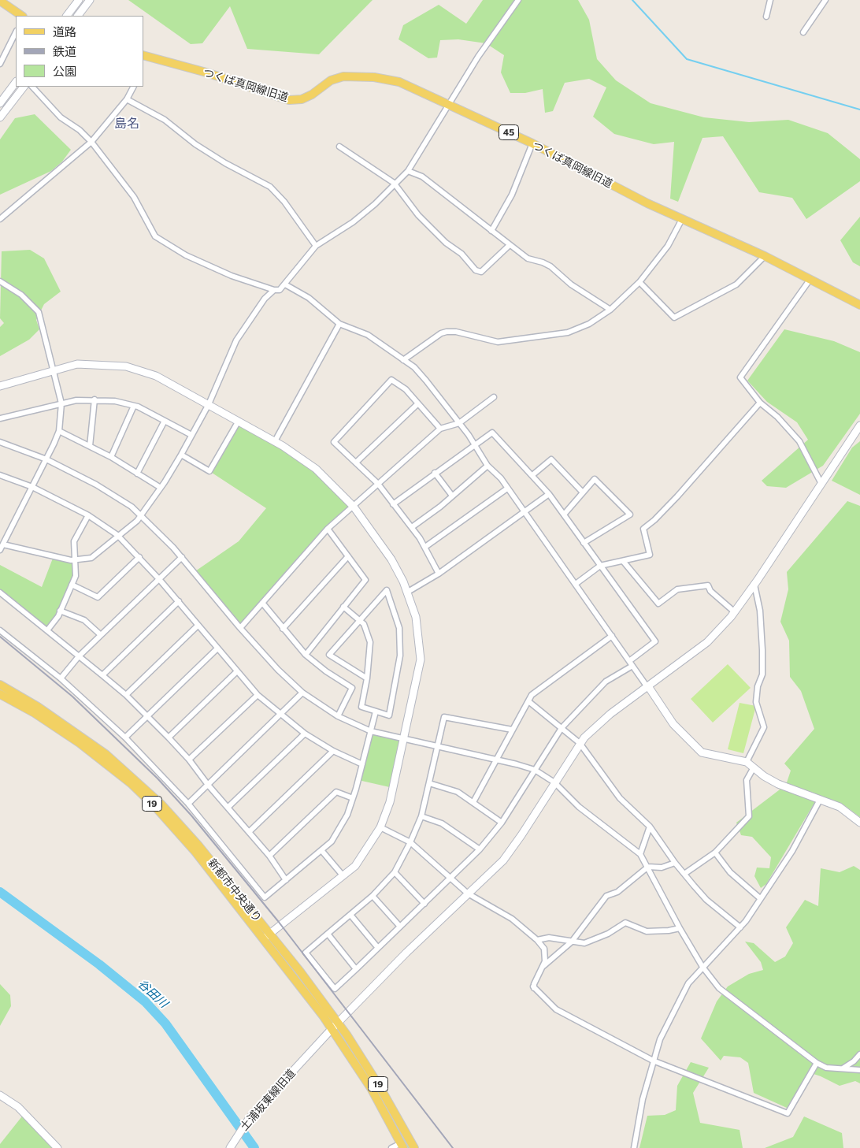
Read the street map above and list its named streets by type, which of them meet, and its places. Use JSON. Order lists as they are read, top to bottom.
{
  "streets": {
    "main road": [
      "つくば真岡線旧道",
      "45",
      "19",
      "新都市中央通り"
    ],
    "street": ["土浦坂東線旧道"]
  },
  "crossings": [
    ["新都市中央通り", "土浦坂東線旧道"]
  ],
  "districts": ["島名"],
  "water": ["谷田川"],
  "legend": ["道路", "鉄道", "公園"]
}
